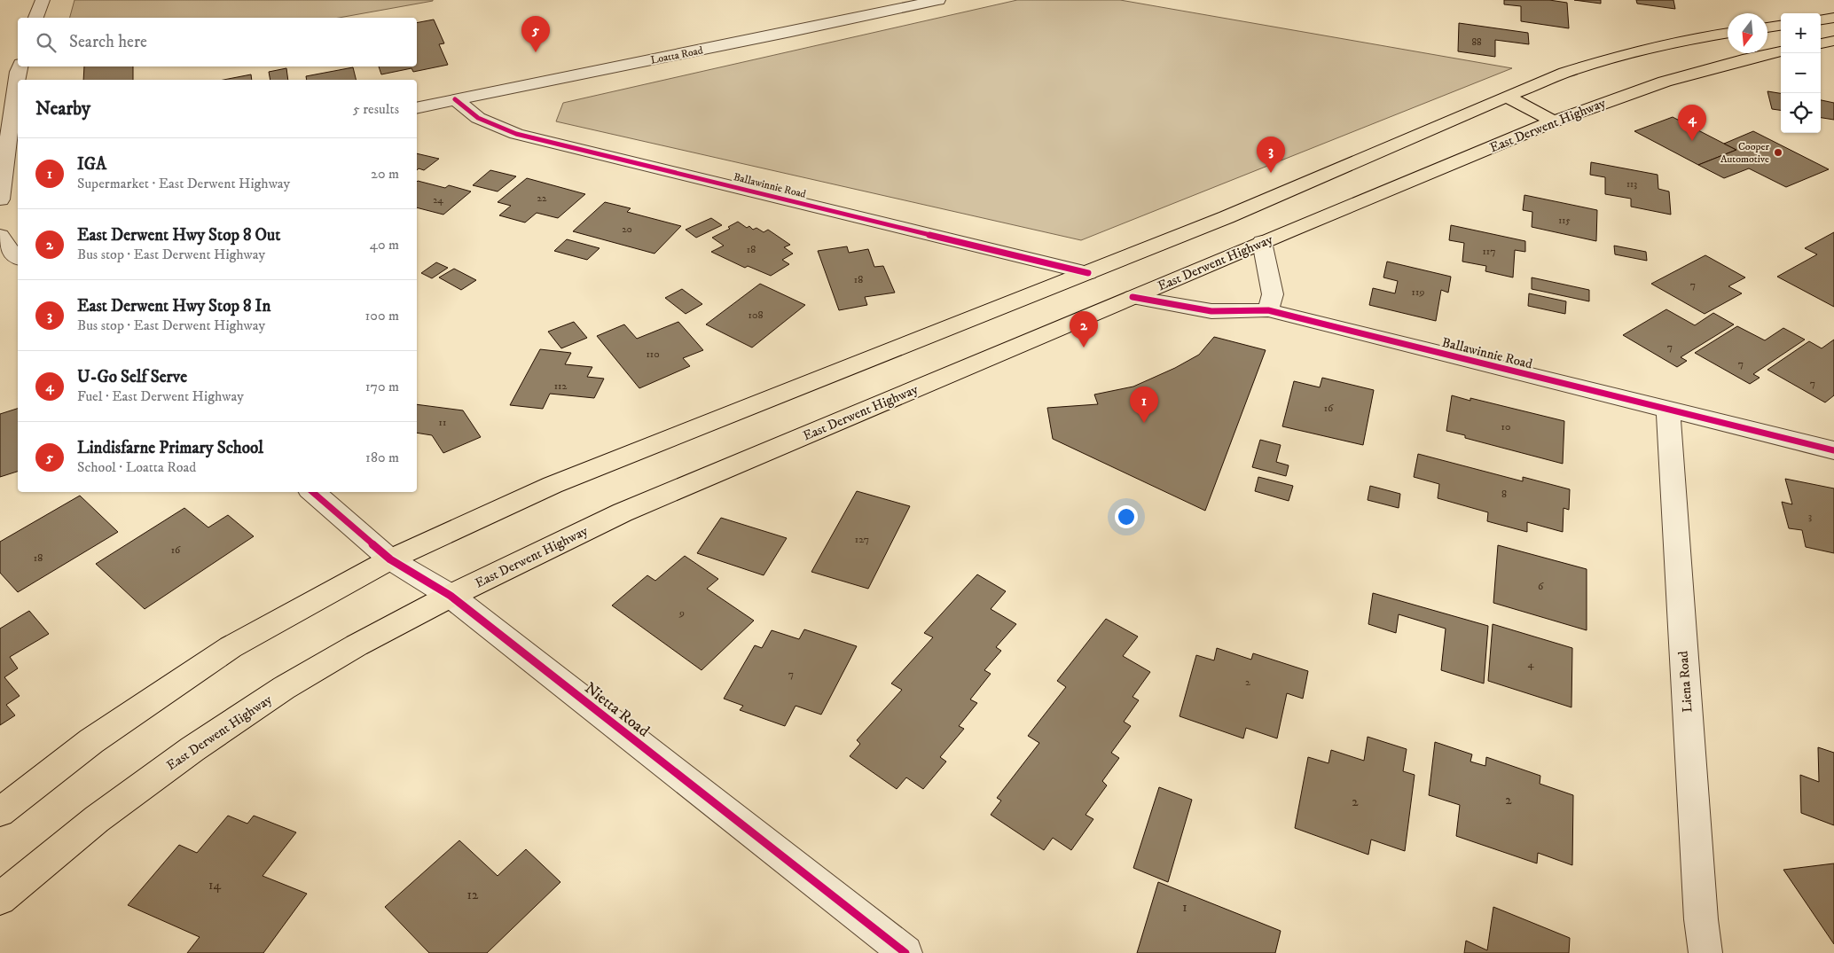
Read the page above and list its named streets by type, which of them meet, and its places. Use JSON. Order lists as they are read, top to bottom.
{
  "streets": {
    "main road": ["East Derwent Highway"],
    "street": [
      "Loatta Road",
      "Ballawinnie Road",
      "Liena Road",
      "Nietta Road"
    ]
  },
  "crossings": [
    ["Loatta Road", "Ballawinnie Road"],
    ["East Derwent Highway", "Ballawinnie Road"],
    ["East Derwent Highway", "Nietta Road"],
    ["Ballawinnie Road", "Liena Road"]
  ],
  "places": ["Cooper Automotive"],
  "house_numbers": [
    "88",
    "113",
    "22",
    "24",
    "115",
    "20",
    "18",
    "117",
    "18",
    "7",
    "119",
    "108",
    "7",
    "110",
    "7",
    "7",
    "112",
    "16",
    "11",
    "10",
    "8",
    "3",
    "127",
    "16",
    "18",
    "6",
    "9",
    "4",
    "7",
    "2",
    "2",
    "2",
    "14",
    "12",
    "1"
  ],
  "north": "bottom",
  "page": {
    "map_buttons": ["+", "−"],
    "pins": [
      "5",
      "4",
      "3",
      "2",
      "1"
    ],
    "search": "Search here",
    "heading": ["Nearby", "5 results"],
    "list": [
      {
        "mark": "1",
        "name": "IGA",
        "note": "Supermarket · East Derwent Highway",
        "value": "20 m"
      },
      {
        "mark": "2",
        "name": "East Derwent Hwy Stop 8 Out",
        "note": "Bus stop · East Derwent Highway",
        "value": "40 m"
      },
      {
        "mark": "3",
        "name": "East Derwent Hwy Stop 8 In",
        "note": "Bus stop · East Derwent Highway",
        "value": "100 m"
      },
      {
        "mark": "4",
        "name": "U-Go Self Serve",
        "note": "Fuel · East Derwent Highway",
        "value": "170 m"
      },
      {
        "mark": "5",
        "name": "Lindisfarne Primary School",
        "note": "School · Loatta Road",
        "value": "180 m"
      }
    ]
  }
}
